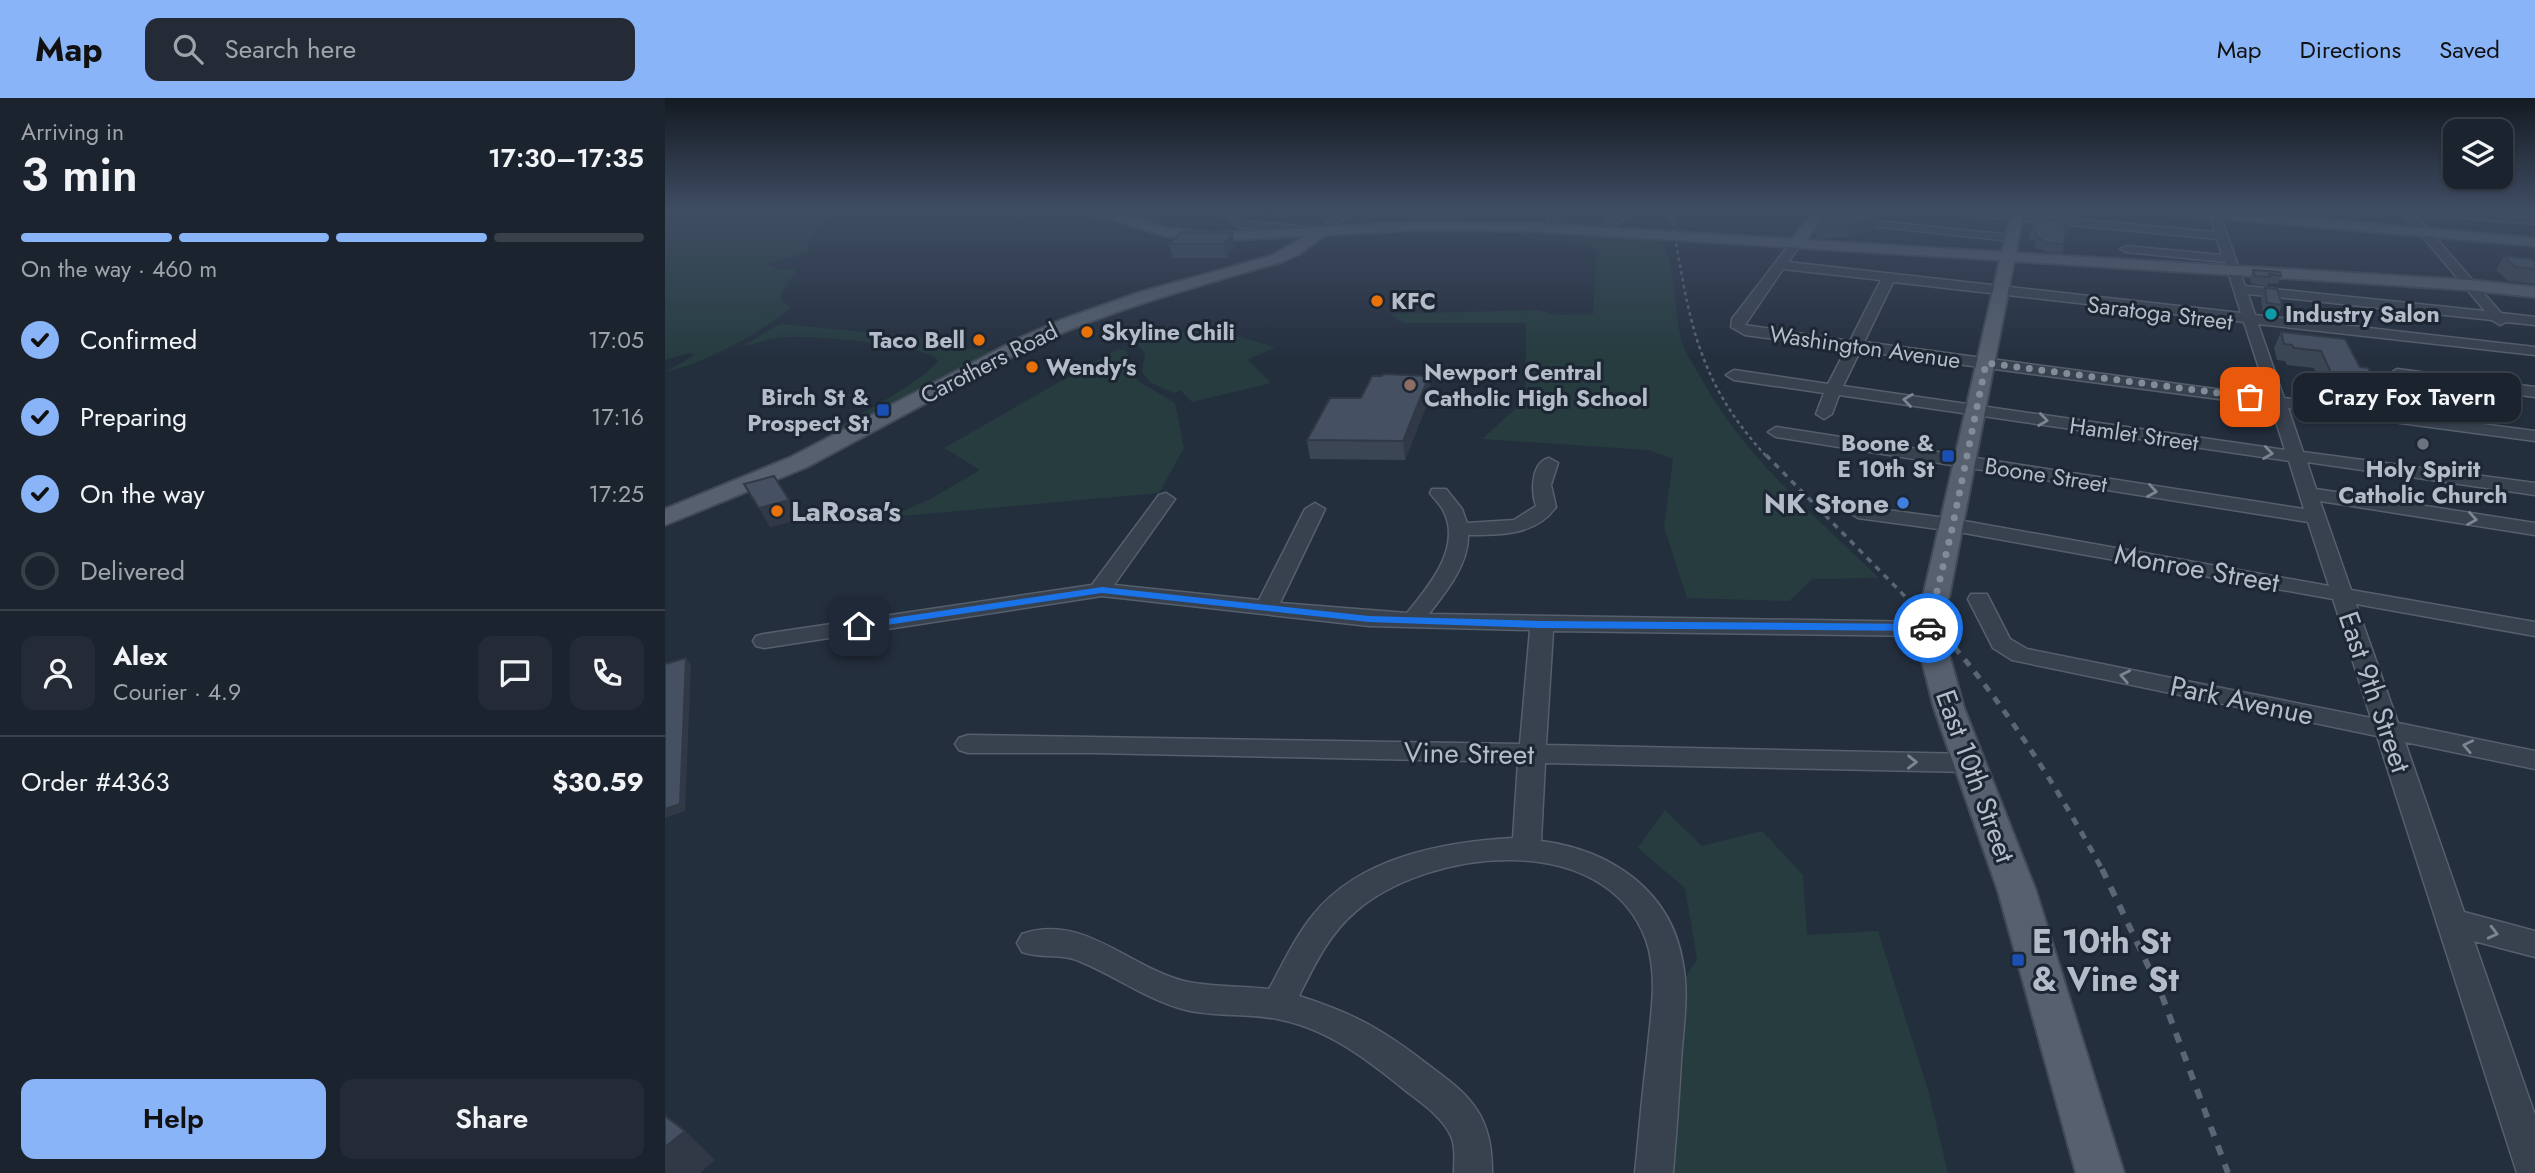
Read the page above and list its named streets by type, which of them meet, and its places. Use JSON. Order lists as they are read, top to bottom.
{
  "streets": {
    "main road": ["Carothers Road", "East 10th Street"],
    "street": [
      "Saratoga Street",
      "Washington Avenue",
      "Hamlet Street",
      "Boone Street",
      "Monroe Street",
      "East 9th Street",
      "Park Avenue",
      "Vine Street"
    ]
  },
  "crossings": [
    ["Saratoga Street", "Washington Avenue"],
    ["Saratoga Street", "East 9th Street"],
    ["Washington Avenue", "East 9th Street"],
    ["Hamlet Street", "East 9th Street"],
    ["Boone Street", "East 9th Street"],
    ["Monroe Street", "East 9th Street"],
    ["East 9th Street", "Park Avenue"],
    ["Vine Street", "East 10th Street"]
  ],
  "one_way": ["Boone Street", "Park Avenue"],
  "places": {
    "other": [
      "KFC",
      "Industry Salon",
      "Skyline Chili",
      "Taco Bell",
      "Wendy's",
      "Newport Central Catholic High School",
      "Crazy Fox Tavern",
      "Holy Spirit Catholic Church",
      "NK Stone",
      "LaRosa's"
    ],
    "transit": ["Birch St & Prospect St", "Boone & E 10th St", "E 10th St & Vine St"]
  },
  "page": {
    "header": "Map",
    "search": "Search here",
    "nav": ["Map", "Directions", "Saved"],
    "heading": ["3 min", "Arriving in", "17:30–17:35"],
    "panel": [
      "Alex",
      "Courier · 4.9",
      "Order #4363",
      "$30.59"
    ],
    "bar": "On the way · 460 m",
    "list": [
      ["Confirmed", "17:05"],
      ["Preparing", "17:16"],
      ["On the way", "17:25"],
      "Delivered"
    ],
    "bubble": "Crazy Fox Tavern",
    "buttons": ["Help", "Share"]
  }
}
